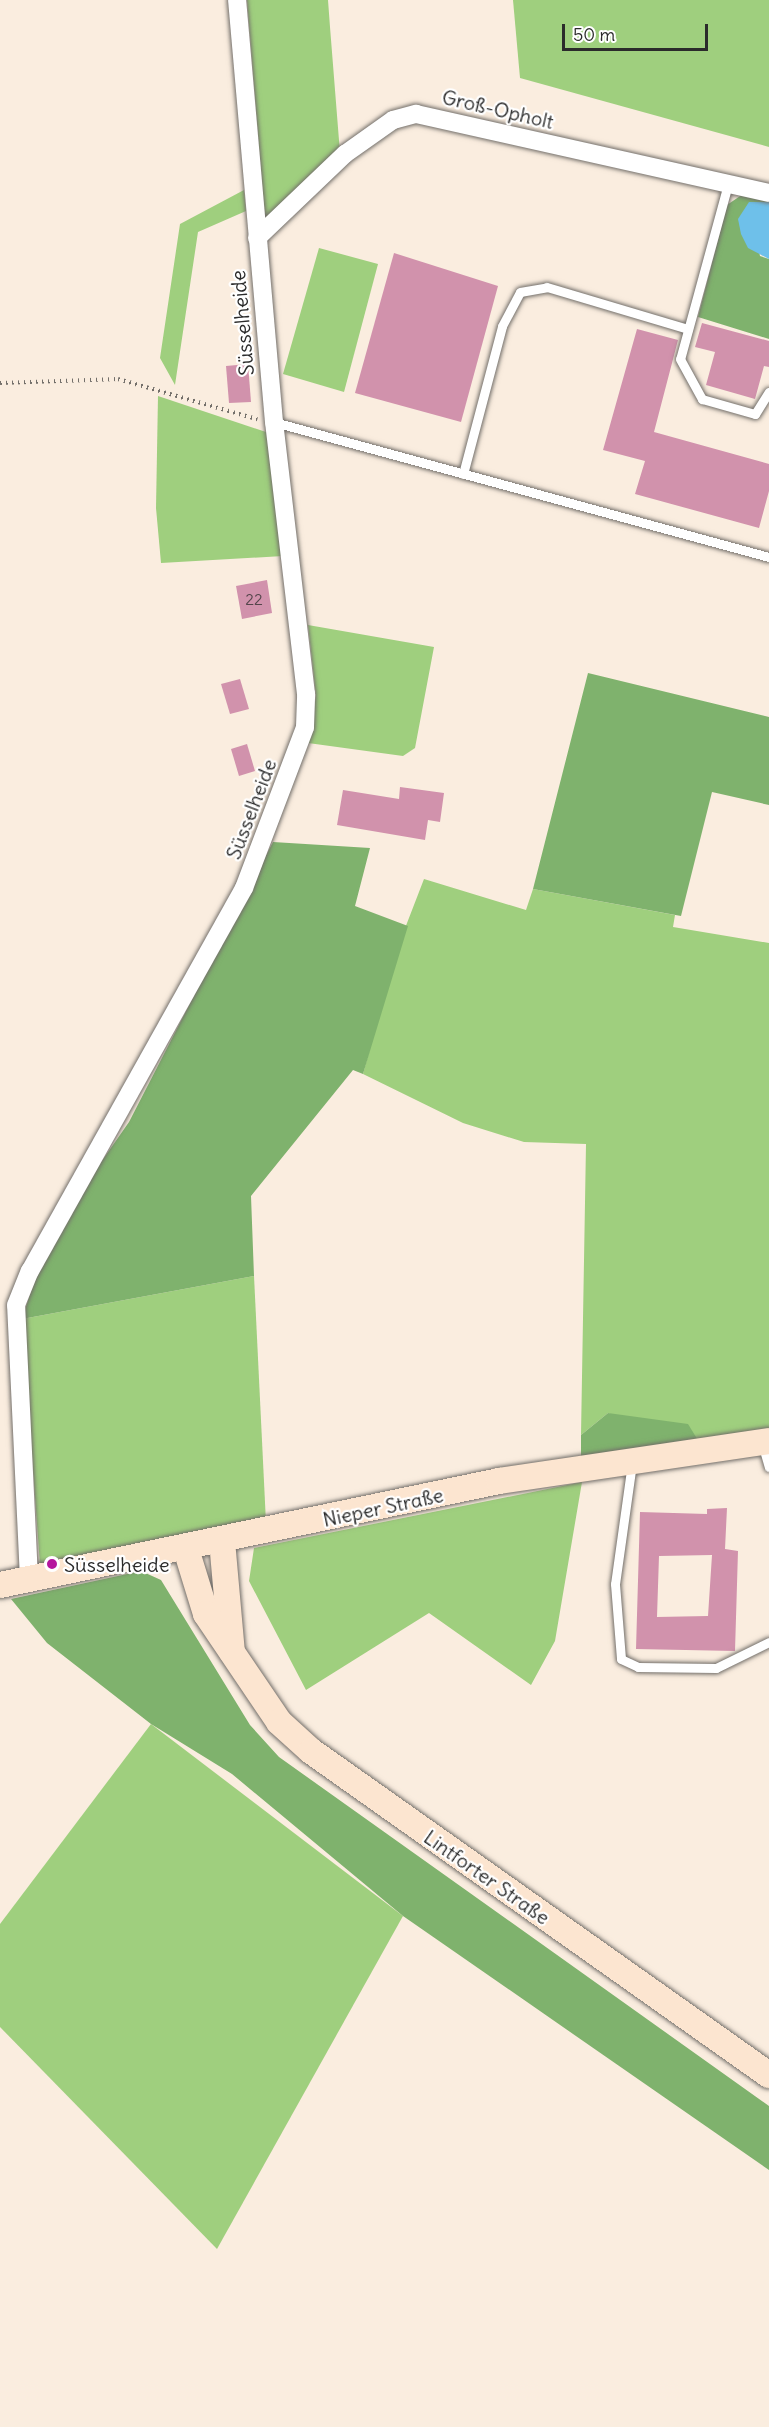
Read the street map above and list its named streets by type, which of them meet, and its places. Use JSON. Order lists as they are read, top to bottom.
{
  "streets": {
    "main road": ["Nieper Straße", "Lintforter Straße"],
    "street": ["Groß-Opholt", "Süsselheide"]
  },
  "crossings": [
    ["Groß-Opholt", "Süsselheide"],
    ["Süsselheide", "Nieper Straße"],
    ["Nieper Straße", "Lintforter Straße"]
  ],
  "places": ["Süsselheide"],
  "house_numbers": ["22"],
  "scale_bar": "50 m"
}
